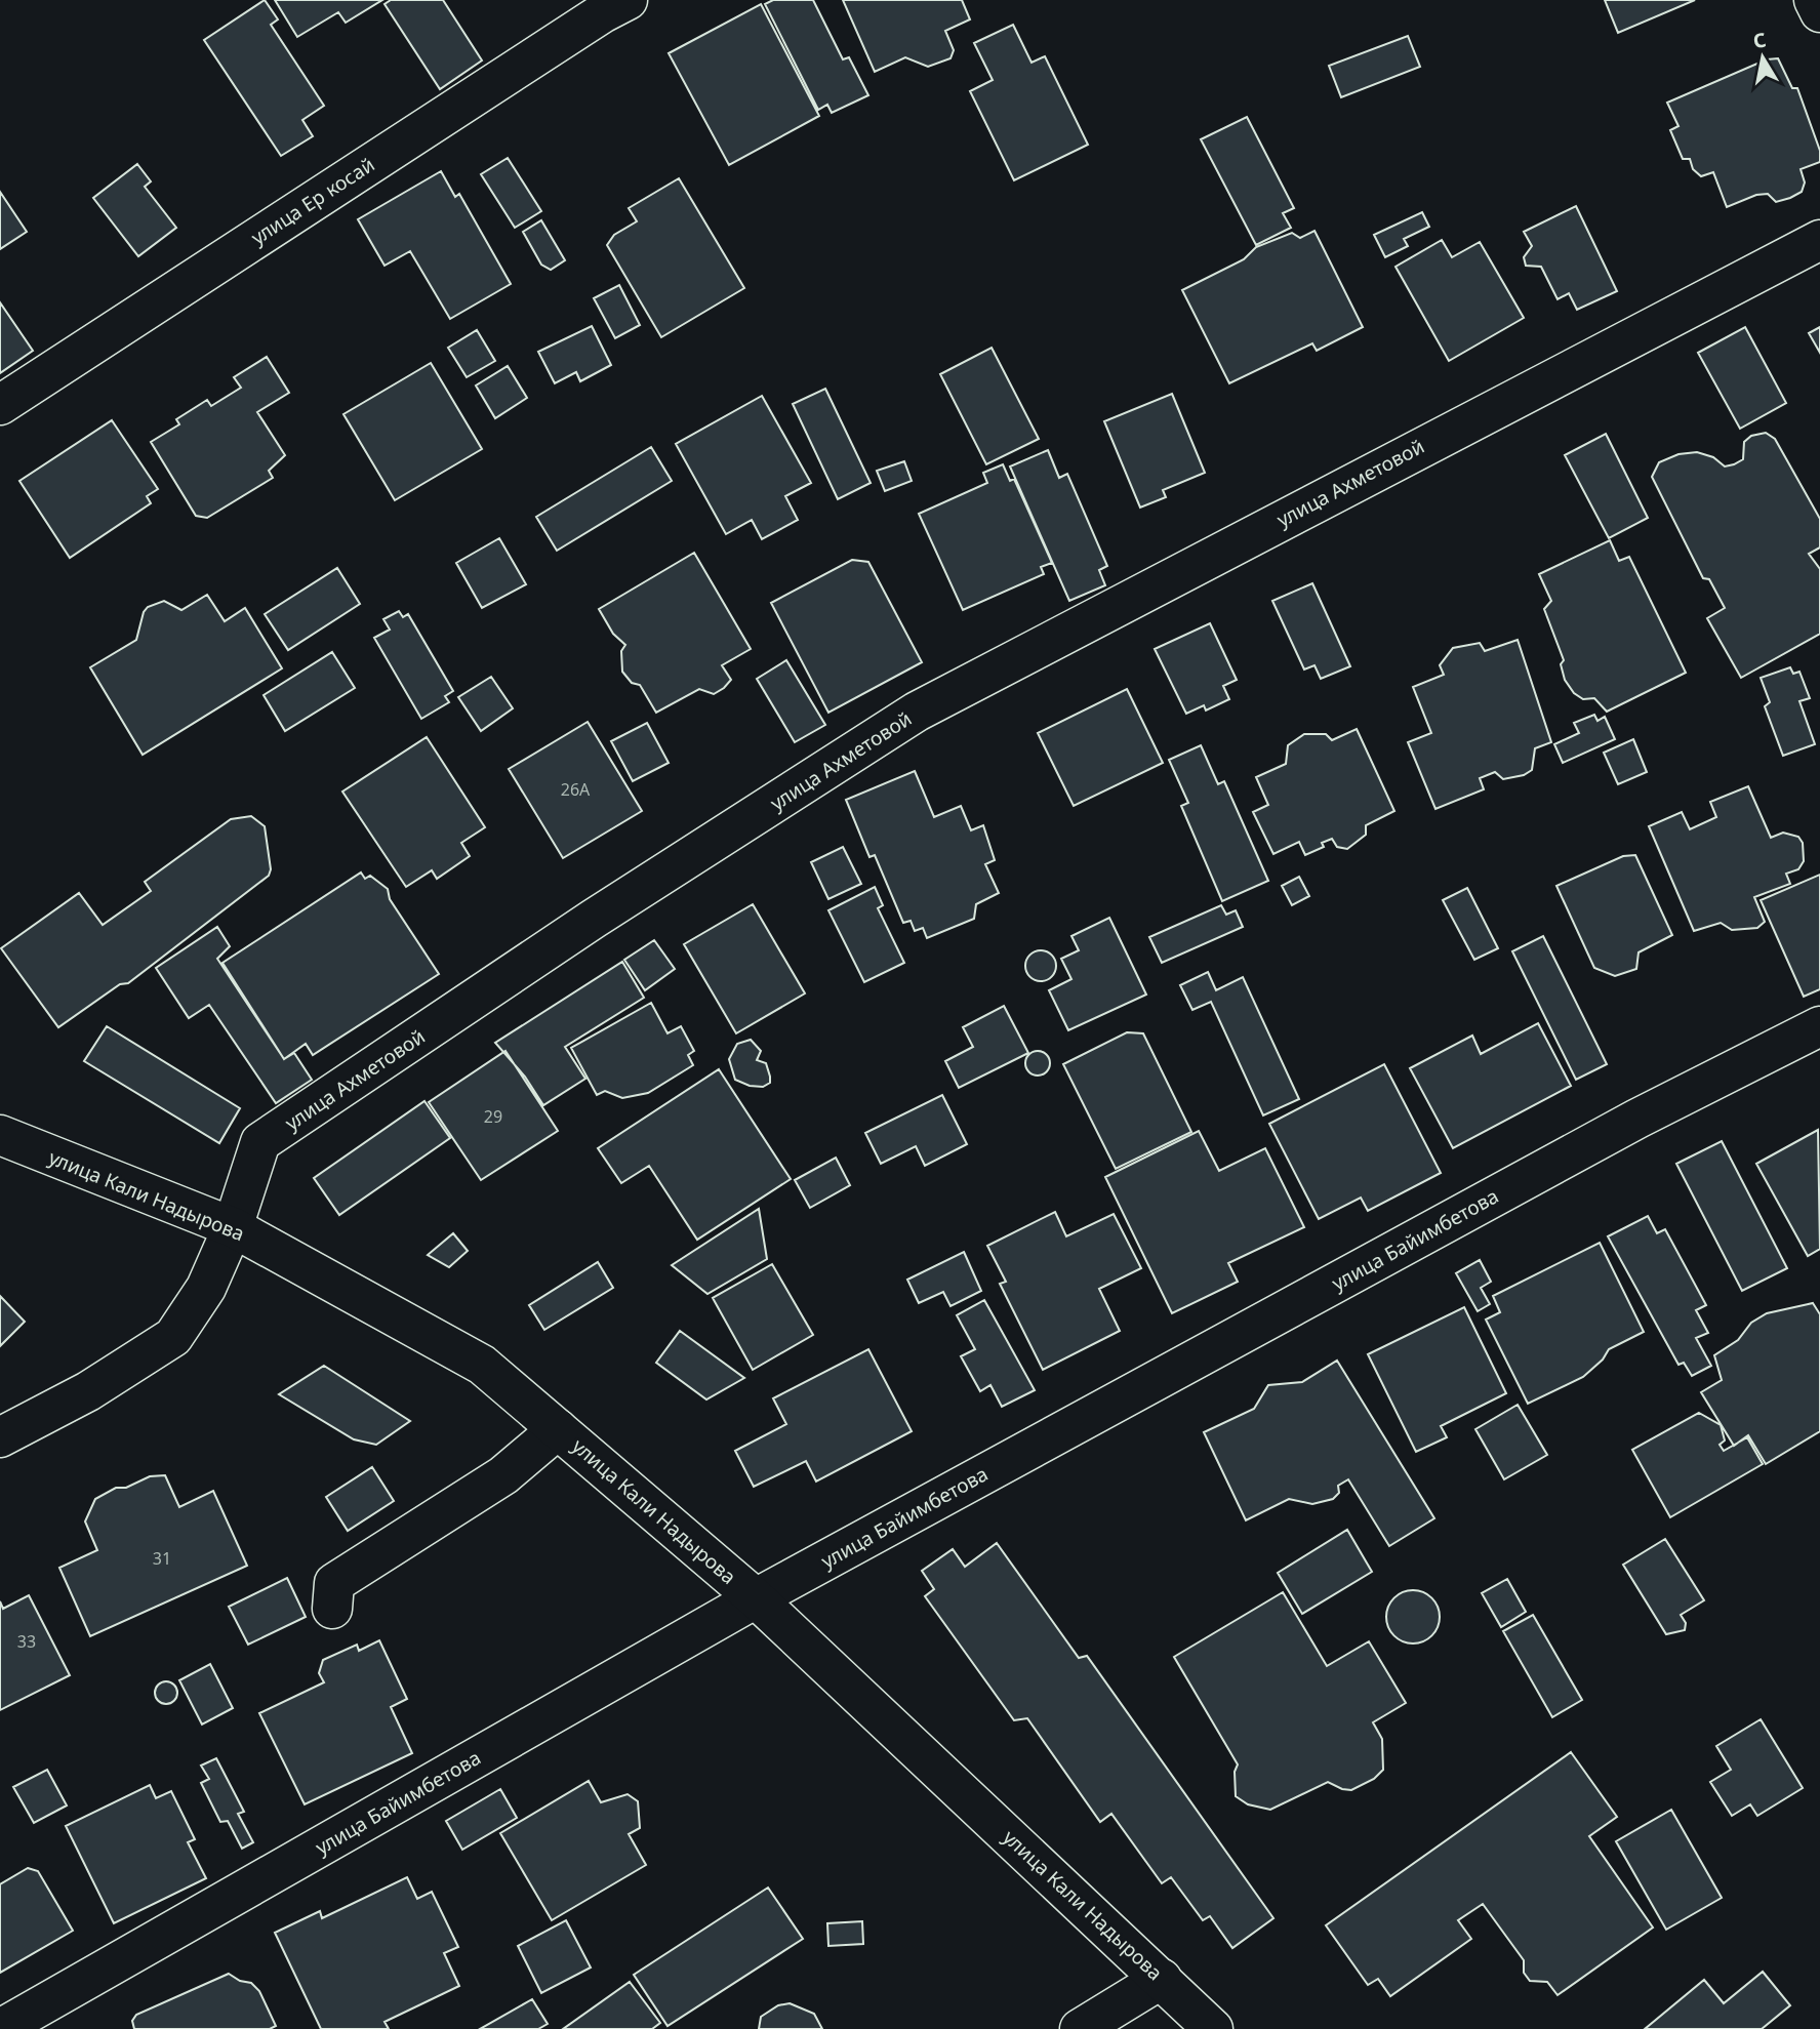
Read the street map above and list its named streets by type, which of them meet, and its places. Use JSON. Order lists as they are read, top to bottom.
{
  "streets": {
    "street": [
      "улица Ер косай",
      "улица Ахметовой",
      "улица Кали Надырова",
      "улица Байимбетова"
    ]
  },
  "crossings": [
    ["улица Ахметовой", "улица Кали Надырова"],
    ["улица Кали Надырова", "улица Байимбетова"]
  ],
  "house_numbers": [
    "26А",
    "29",
    "31",
    "33"
  ],
  "north": "top"
}
